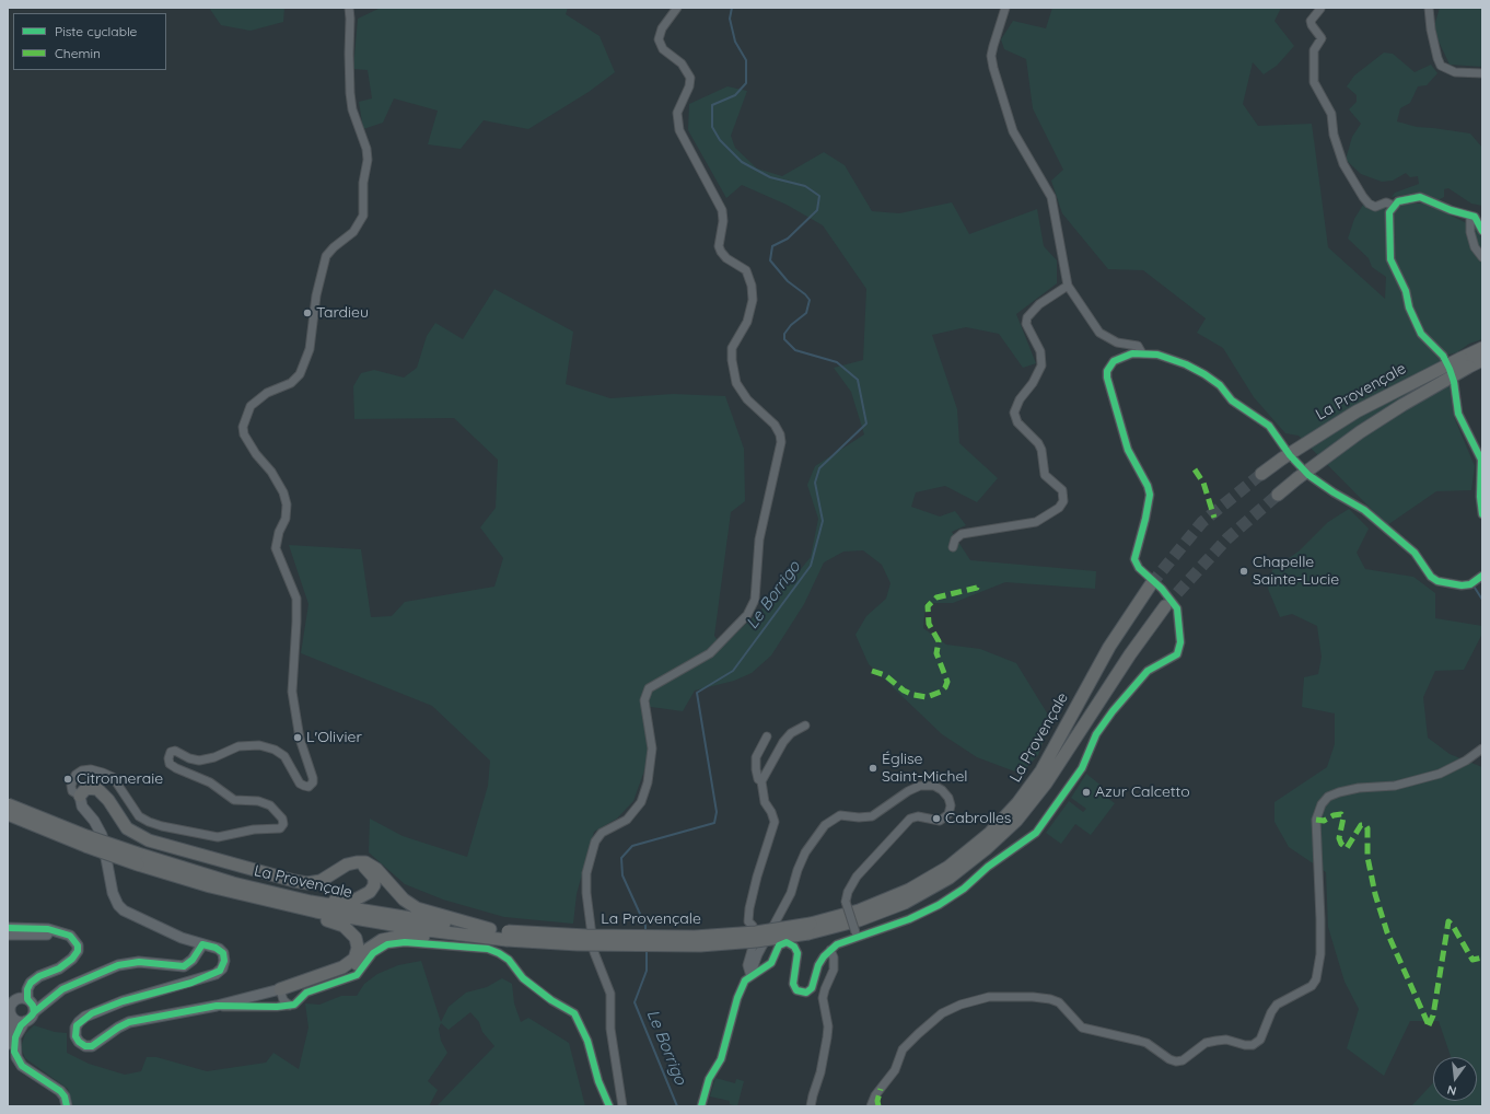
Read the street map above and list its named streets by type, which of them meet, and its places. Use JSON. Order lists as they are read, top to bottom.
{
  "streets": {
    "highway": ["La Provençale"]
  },
  "water": ["Le Borrigo"],
  "places": [
    "Tardieu",
    "Chapelle Sainte-Lucie",
    "L'Olivier",
    "Église Saint-Michel",
    "Citronneraie",
    "Azur Calcetto",
    "Cabrolles"
  ],
  "legend": ["Piste cyclable", "Chemin"],
  "north": "bottom"
}
